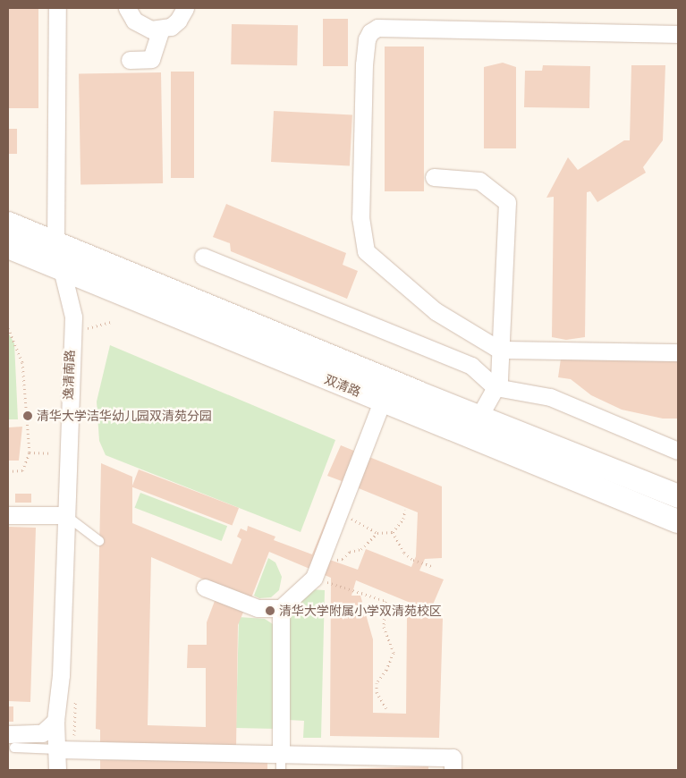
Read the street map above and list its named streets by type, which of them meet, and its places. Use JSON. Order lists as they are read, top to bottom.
{
  "streets": {
    "main road": ["双清路"],
    "street": ["逸清南路"]
  },
  "crossings": [
    ["逸清南路", "双清路"]
  ],
  "places": ["清华大学洁华幼儿园双清苑分园", "清华大学附属小学双清苑校区"]
}
